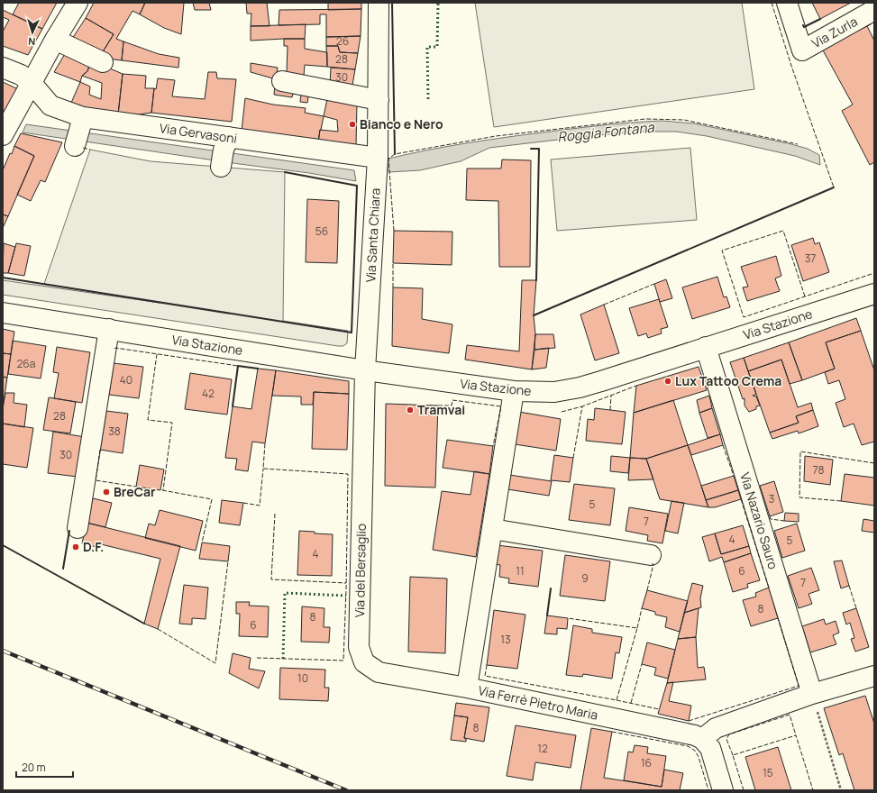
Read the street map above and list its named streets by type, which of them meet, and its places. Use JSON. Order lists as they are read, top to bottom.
{
  "streets": {
    "street": [
      "Via Zurla",
      "Via Gervasoni",
      "Via Santa Chiara",
      "Via Stazione",
      "Via Nazario Sauro",
      "Via del Bersaglio",
      "Via Ferrè Pietro Maria"
    ]
  },
  "crossings": [
    ["Via Gervasoni", "Via Santa Chiara"],
    ["Via Santa Chiara", "Via Stazione"],
    ["Via Santa Chiara", "Via del Bersaglio"],
    ["Via Stazione", "Via Nazario Sauro"],
    ["Via Stazione", "Via del Bersaglio"],
    ["Via Stazione", "Via Ferrè Pietro Maria"],
    ["Via del Bersaglio", "Via Ferrè Pietro Maria"]
  ],
  "water": ["Roggia Fontana"],
  "places": [
    "Bianco e Nero",
    "Lux Tattoo Crema",
    "Tramvai",
    "BreCar",
    "D.F."
  ],
  "house_numbers": [
    "26",
    "28",
    "30",
    "56",
    "37",
    "26a",
    "40",
    "42",
    "28",
    "38",
    "30",
    "78",
    "3",
    "5",
    "7",
    "4",
    "5",
    "4",
    "11",
    "6",
    "9",
    "7",
    "8",
    "8",
    "6",
    "13",
    "10",
    "8",
    "12",
    "16",
    "15"
  ],
  "scale_bar": "20 m",
  "north": "bottom"
}
